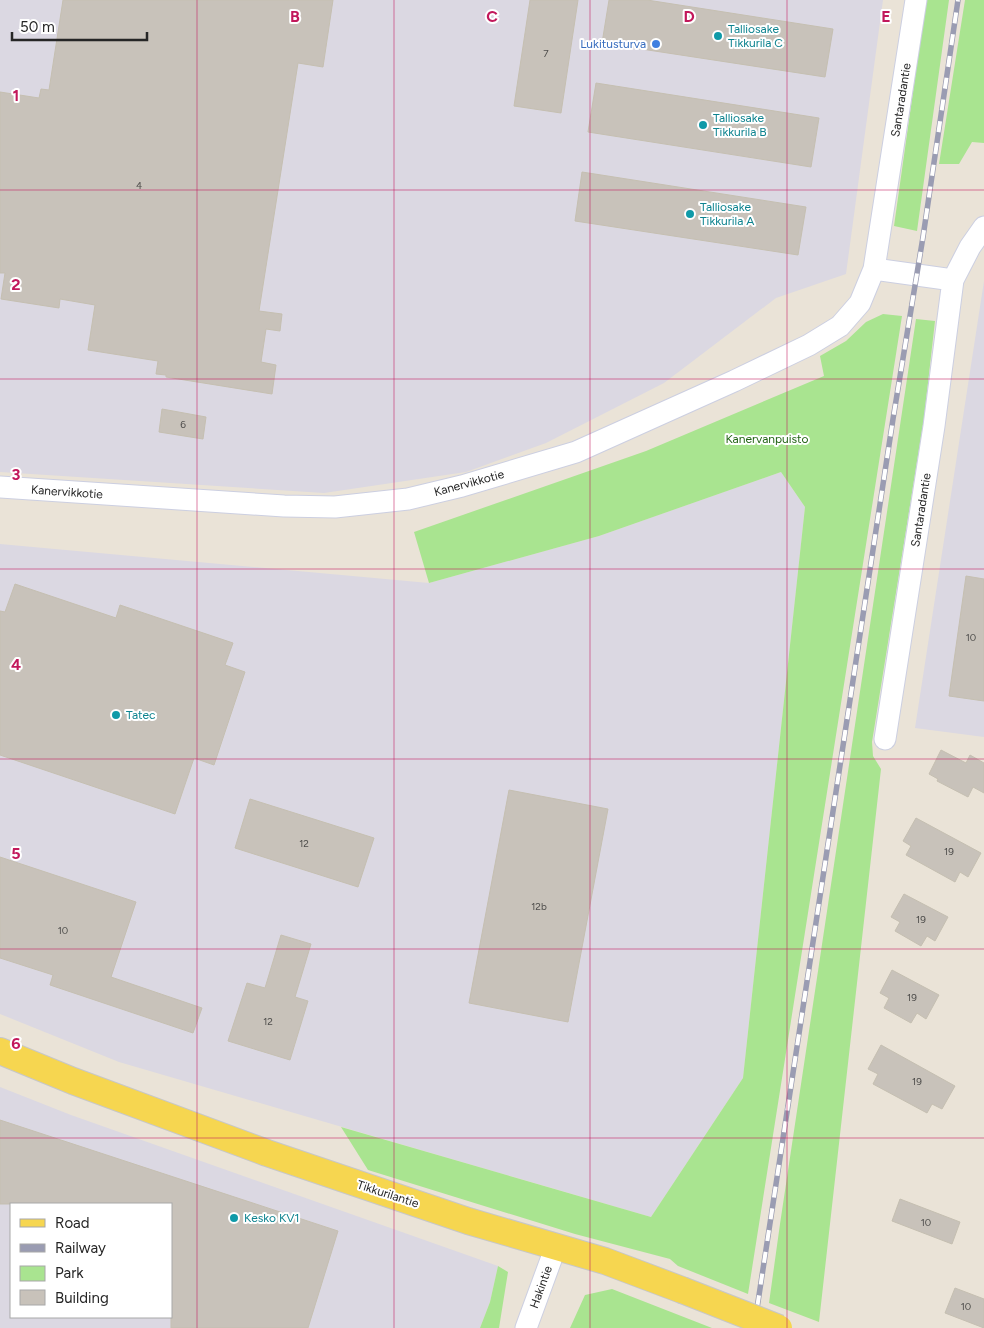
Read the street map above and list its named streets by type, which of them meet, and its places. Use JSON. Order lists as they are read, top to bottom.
{
  "streets": {
    "main road": ["Tikkurilantie"],
    "street": ["Santaradantie", "Kanervikkotie", "Hakintie"]
  },
  "crossings": [
    ["Santaradantie", "Kanervikkotie"],
    ["Tikkurilantie", "Hakintie"]
  ],
  "parks": ["Kanervanpuisto"],
  "places": [
    "Talliosake Tikkurila C",
    "Lukitusturva",
    "Talliosake Tikkurila B",
    "Talliosake Tikkurila A",
    "Tatec",
    "Kesko KV1"
  ],
  "house_numbers": [
    "7",
    "4",
    "6",
    "10",
    "12",
    "19",
    "12b",
    "19",
    "10",
    "19",
    "12",
    "19",
    "10",
    "10"
  ],
  "legend": [
    "Road",
    "Railway",
    "Park",
    "Building"
  ],
  "scale_bar": "50 m",
  "grid": {
    "columns": [
      "B",
      "C",
      "D",
      "E"
    ],
    "rows": [
      "1",
      "2",
      "3",
      "4",
      "5",
      "6"
    ]
  }
}
